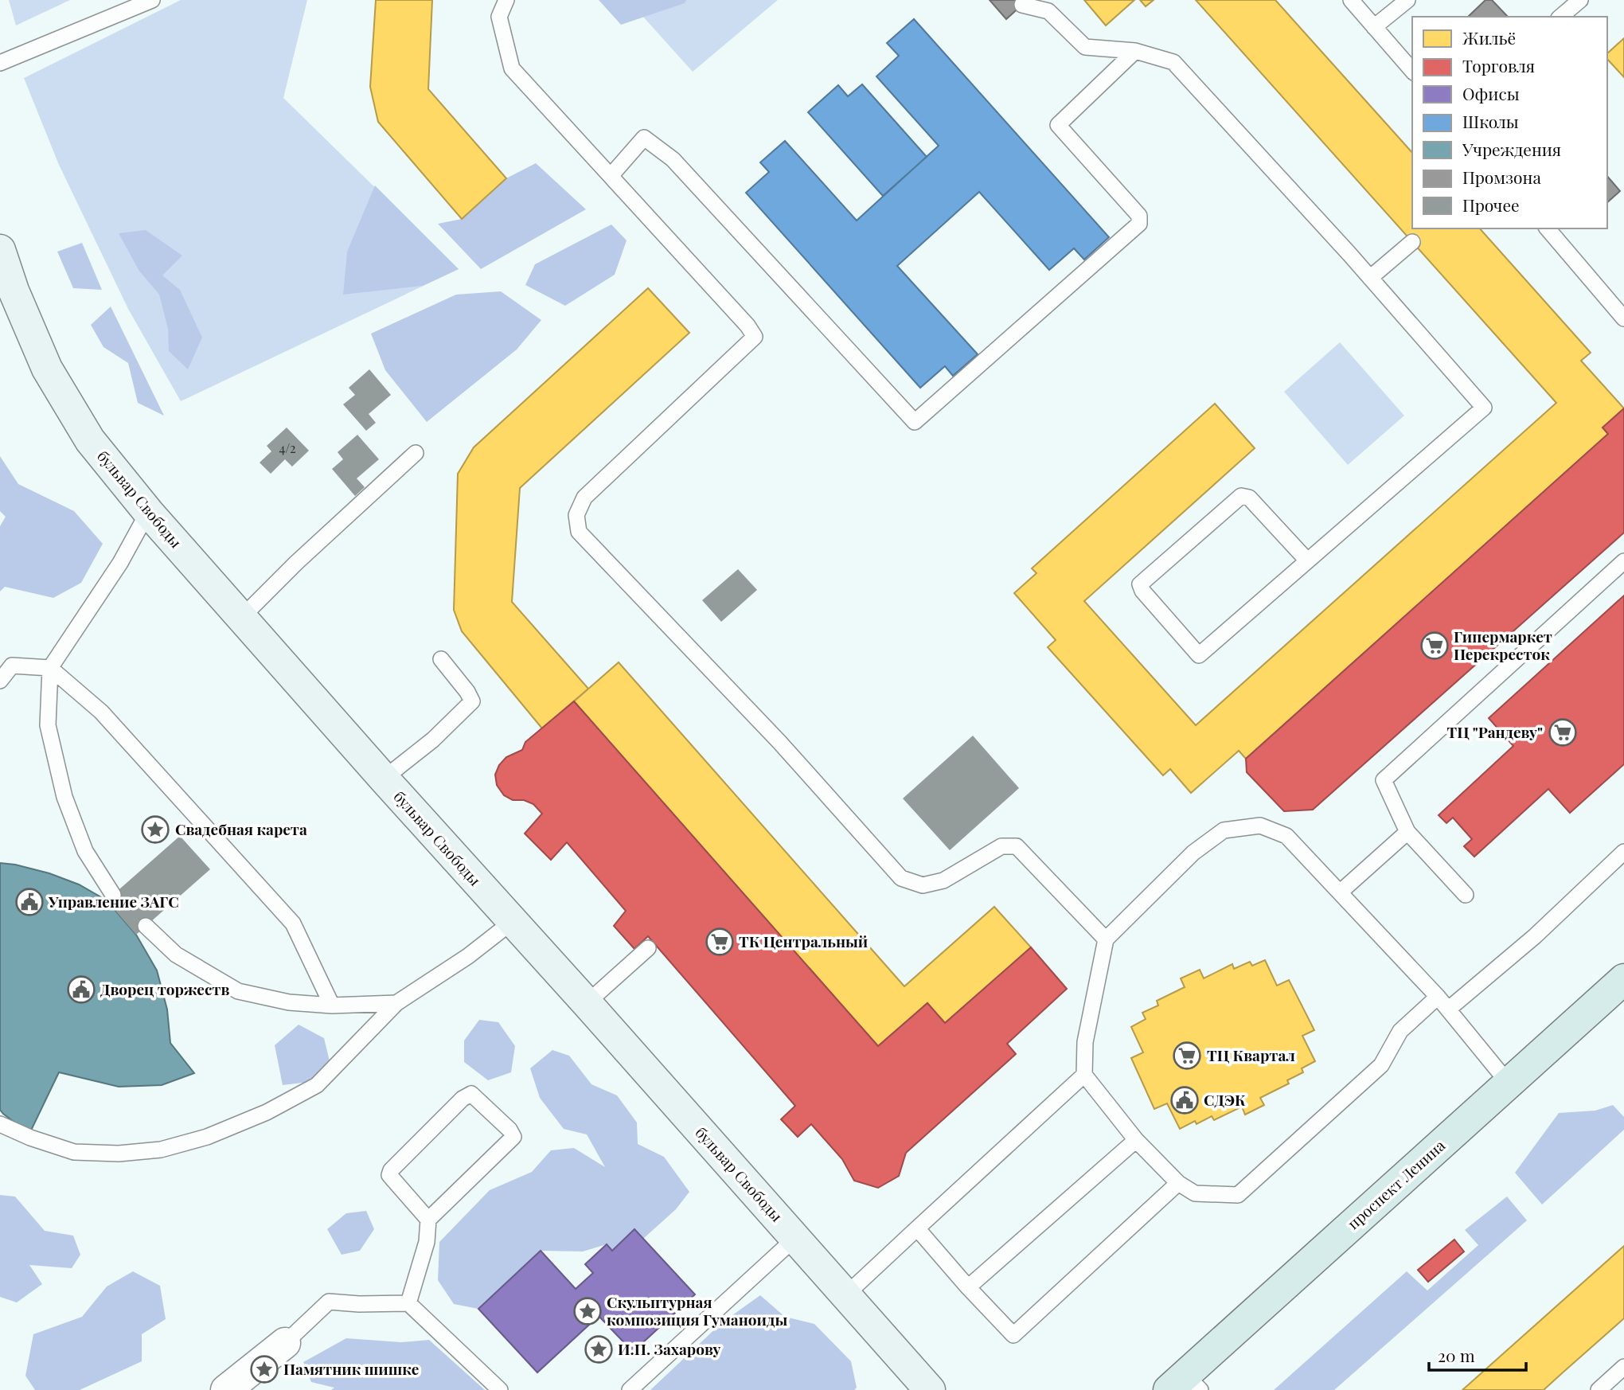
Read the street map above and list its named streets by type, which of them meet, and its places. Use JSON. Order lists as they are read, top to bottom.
{
  "streets": {
    "main road": ["бульвар Свободы", "проспект Ленина"]
  },
  "places": {
    "supermarket": [
      "Гипермаркет Перекресток",
      "ТЦ \"Рандеву\"",
      "ТК Центральный",
      "ТЦ Квартал"
    ],
    "place": [
      "Свадебная карета",
      "Скульптурная композиция Гуманоиды",
      "И.П. Захарову",
      "Памятник шишке"
    ],
    "public building": ["Управление ЗАГС", "Дворец торжеств", "СДЭК"]
  },
  "house_numbers": ["4/2"],
  "legend": [
    "Жильё",
    "Торговля",
    "Офисы",
    "Школы",
    "Учреждения",
    "Промзона",
    "Прочее"
  ],
  "scale_bar": "20 m"
}
